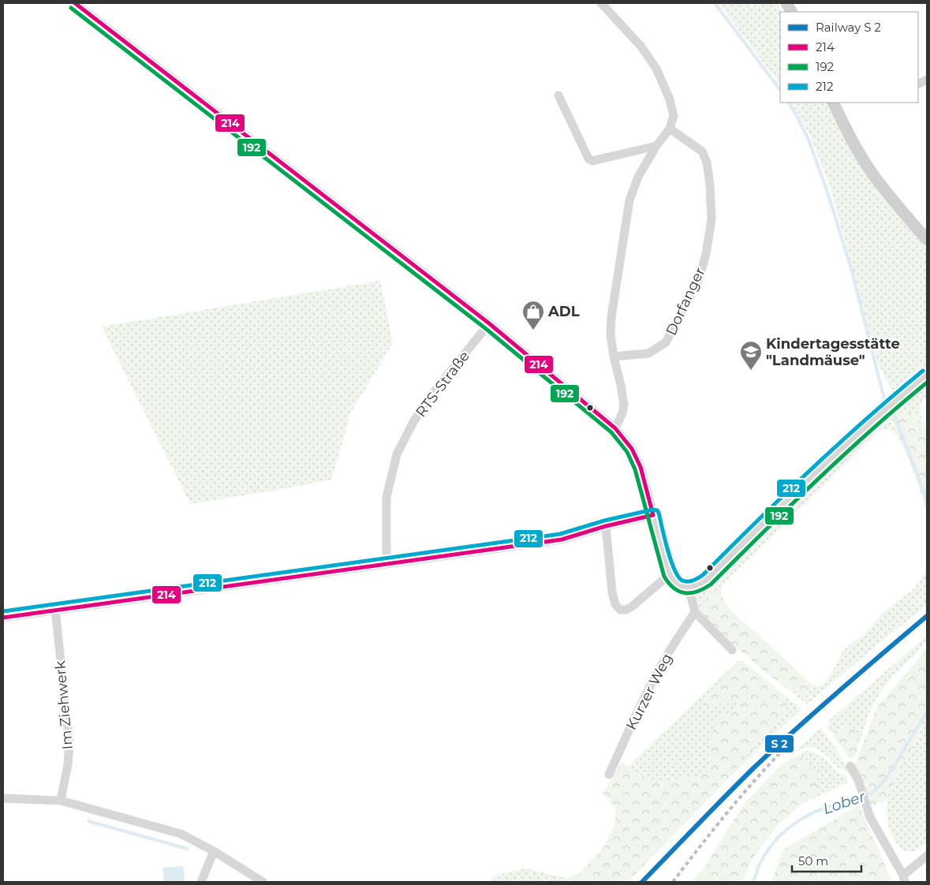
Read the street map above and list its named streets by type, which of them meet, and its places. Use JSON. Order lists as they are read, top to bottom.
{
  "streets": {
    "street": [
      "Dorfanger",
      "RTS-Straße",
      "Kurzer Weg",
      "Im Ziehwerk"
    ]
  },
  "water": ["Lober"],
  "places": {
    "shop": ["ADL"],
    "school or university": ["Kindertagesstätte \"Landmäuse\""]
  },
  "lines": ["transit line 214", "transit line 192", "transit line 212"],
  "legend": [
    "Railway S 2",
    "214",
    "192",
    "212"
  ],
  "scale_bar": "50 m"
}
